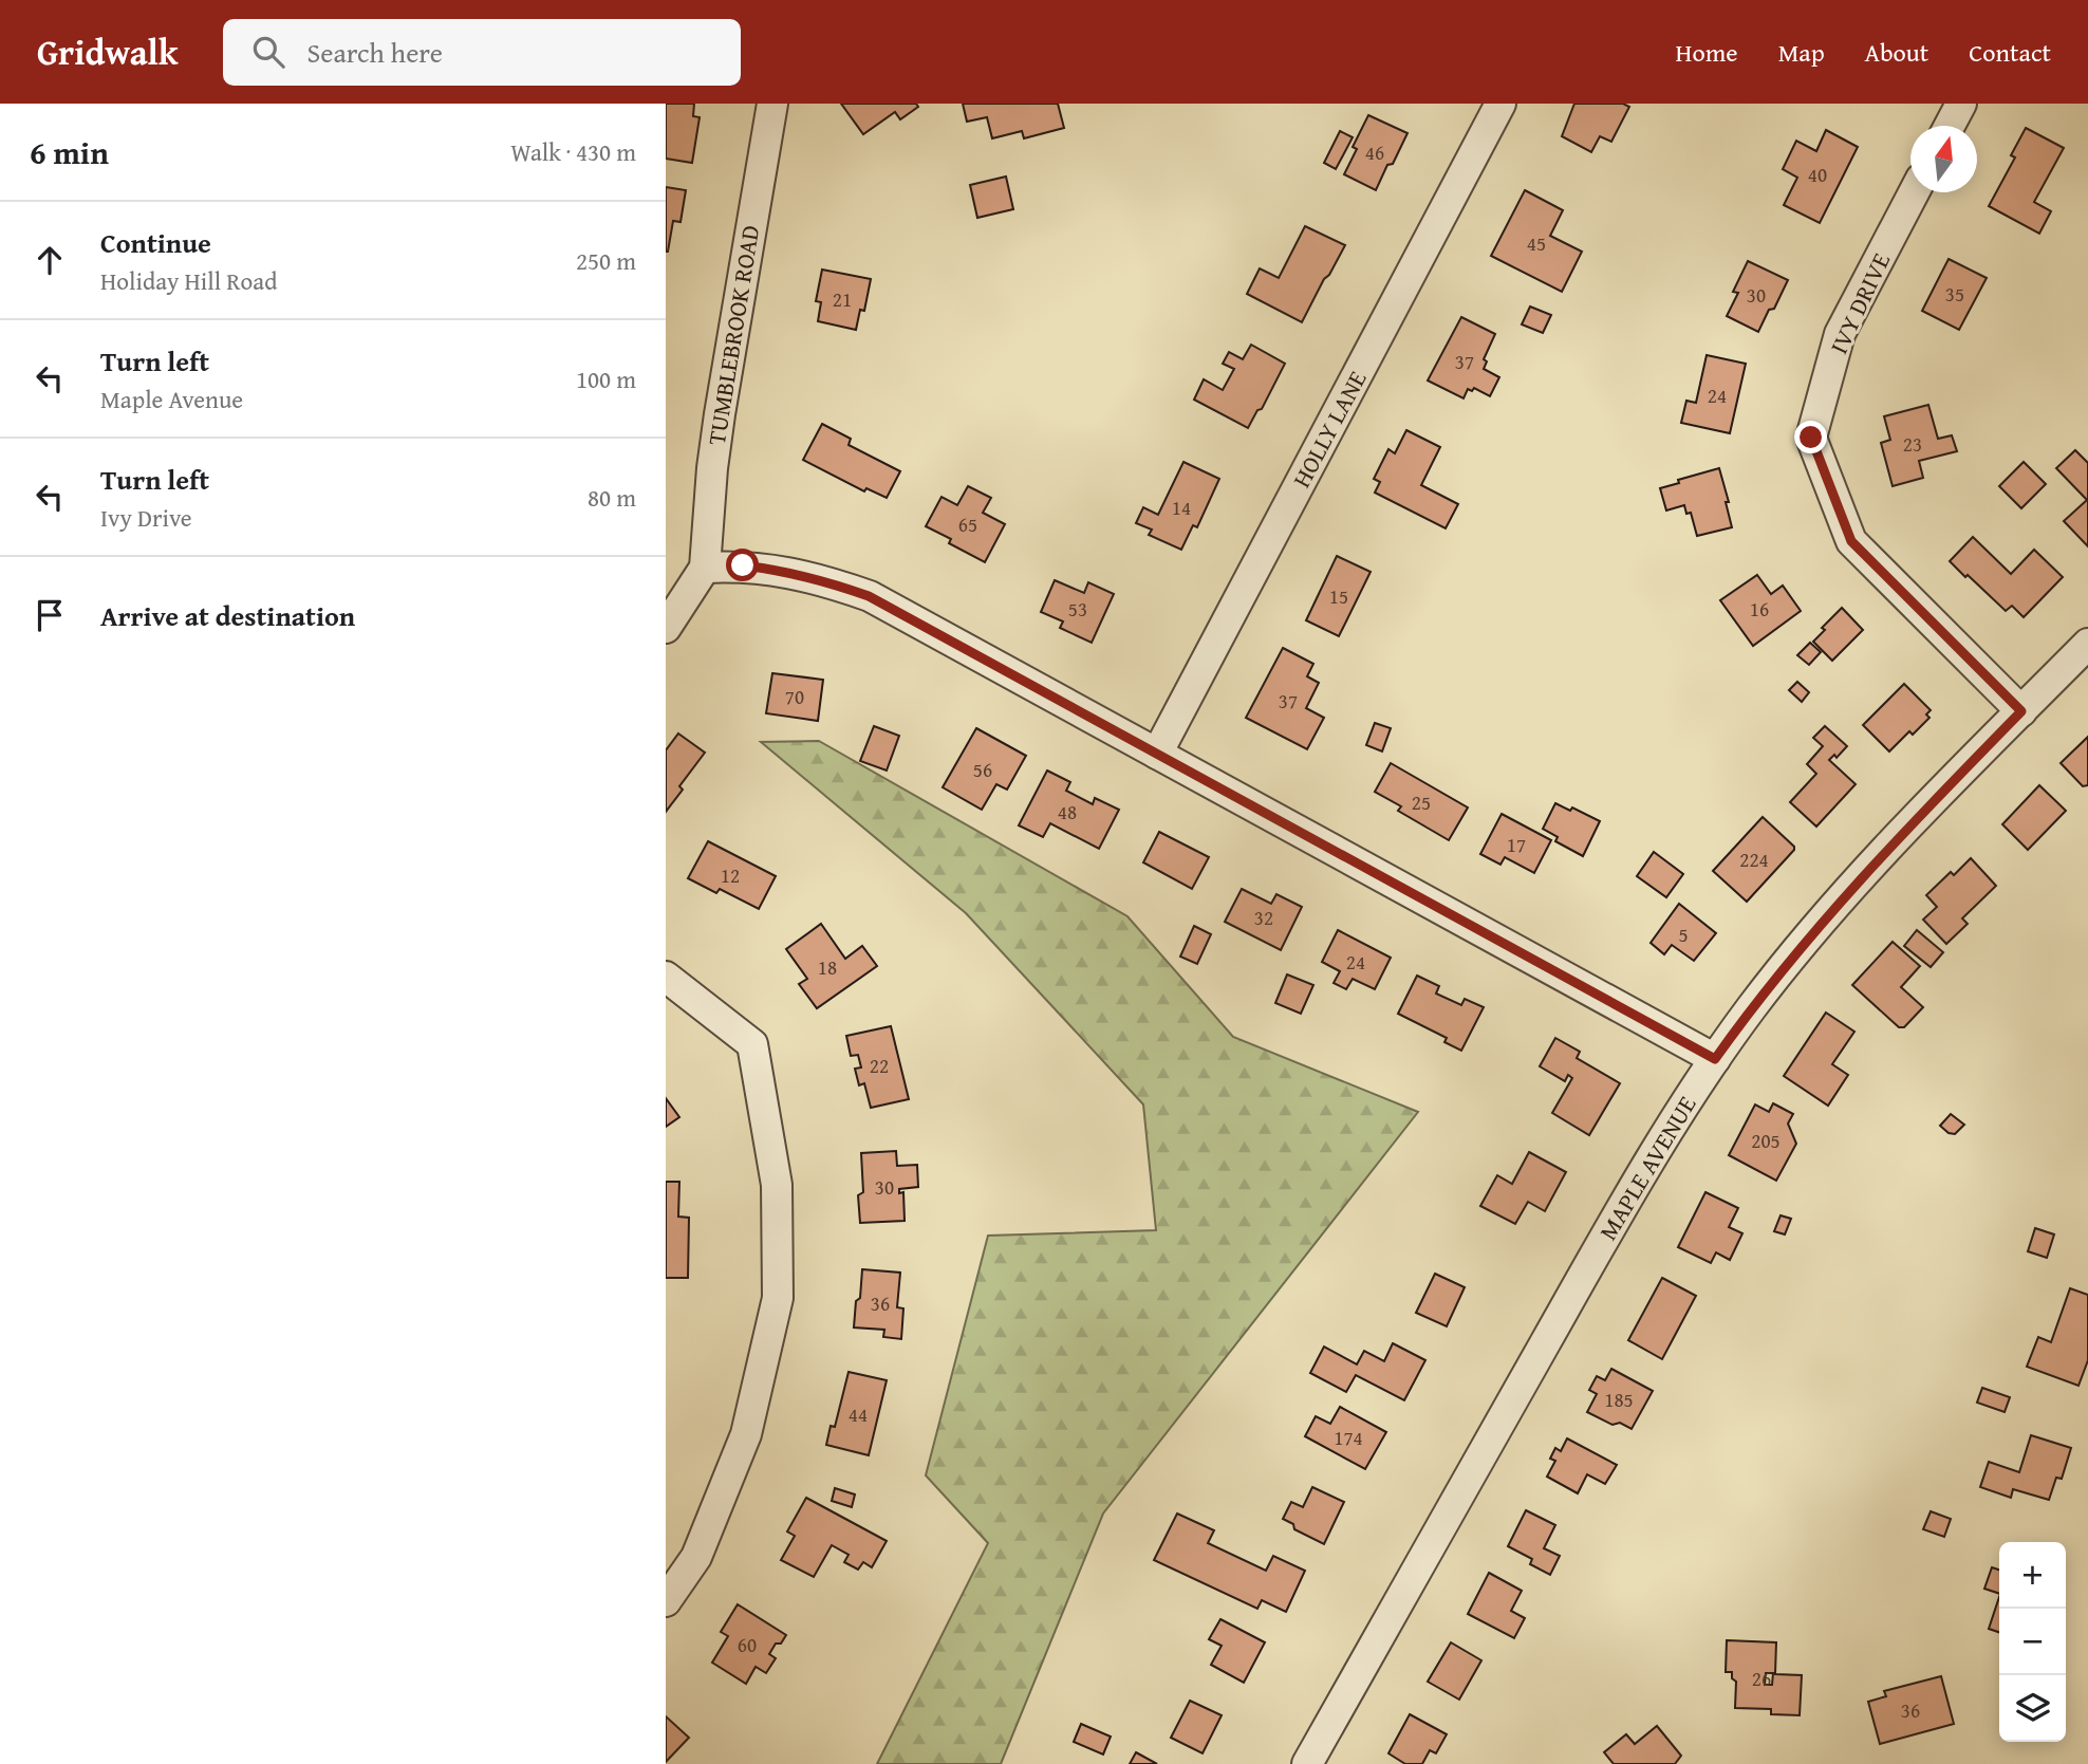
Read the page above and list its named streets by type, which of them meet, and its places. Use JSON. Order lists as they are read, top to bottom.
{
  "streets": {
    "street": [
      "IVY DRIVE",
      "TUMBLEBROOK ROAD",
      "HOLLY LANE",
      "MAPLE AVENUE"
    ]
  },
  "crossings": [
    ["IVY DRIVE", "MAPLE AVENUE"]
  ],
  "house_numbers": [
    "46",
    "40",
    "45",
    "35",
    "30",
    "21",
    "37",
    "24",
    "23",
    "14",
    "65",
    "15",
    "53",
    "16",
    "70",
    "37",
    "56",
    "25",
    "48",
    "17",
    "224",
    "12",
    "32",
    "5",
    "24",
    "18",
    "22",
    "205",
    "30",
    "36",
    "185",
    "44",
    "174",
    "60",
    "26",
    "36"
  ],
  "north": "top",
  "page": {
    "header": "Gridwalk",
    "search": "Search here",
    "nav": [
      "Home",
      "Map",
      "About",
      "Contact"
    ],
    "heading": ["6 min", "Walk · 430 m"],
    "list": [
      ["Continue", "Holiday Hill Road", "250 m"],
      ["Turn left", "Maple Avenue", "100 m"],
      ["Turn left", "Ivy Drive", "80 m"],
      "Arrive at destination"
    ],
    "map_buttons": ["+", "−"]
  }
}
